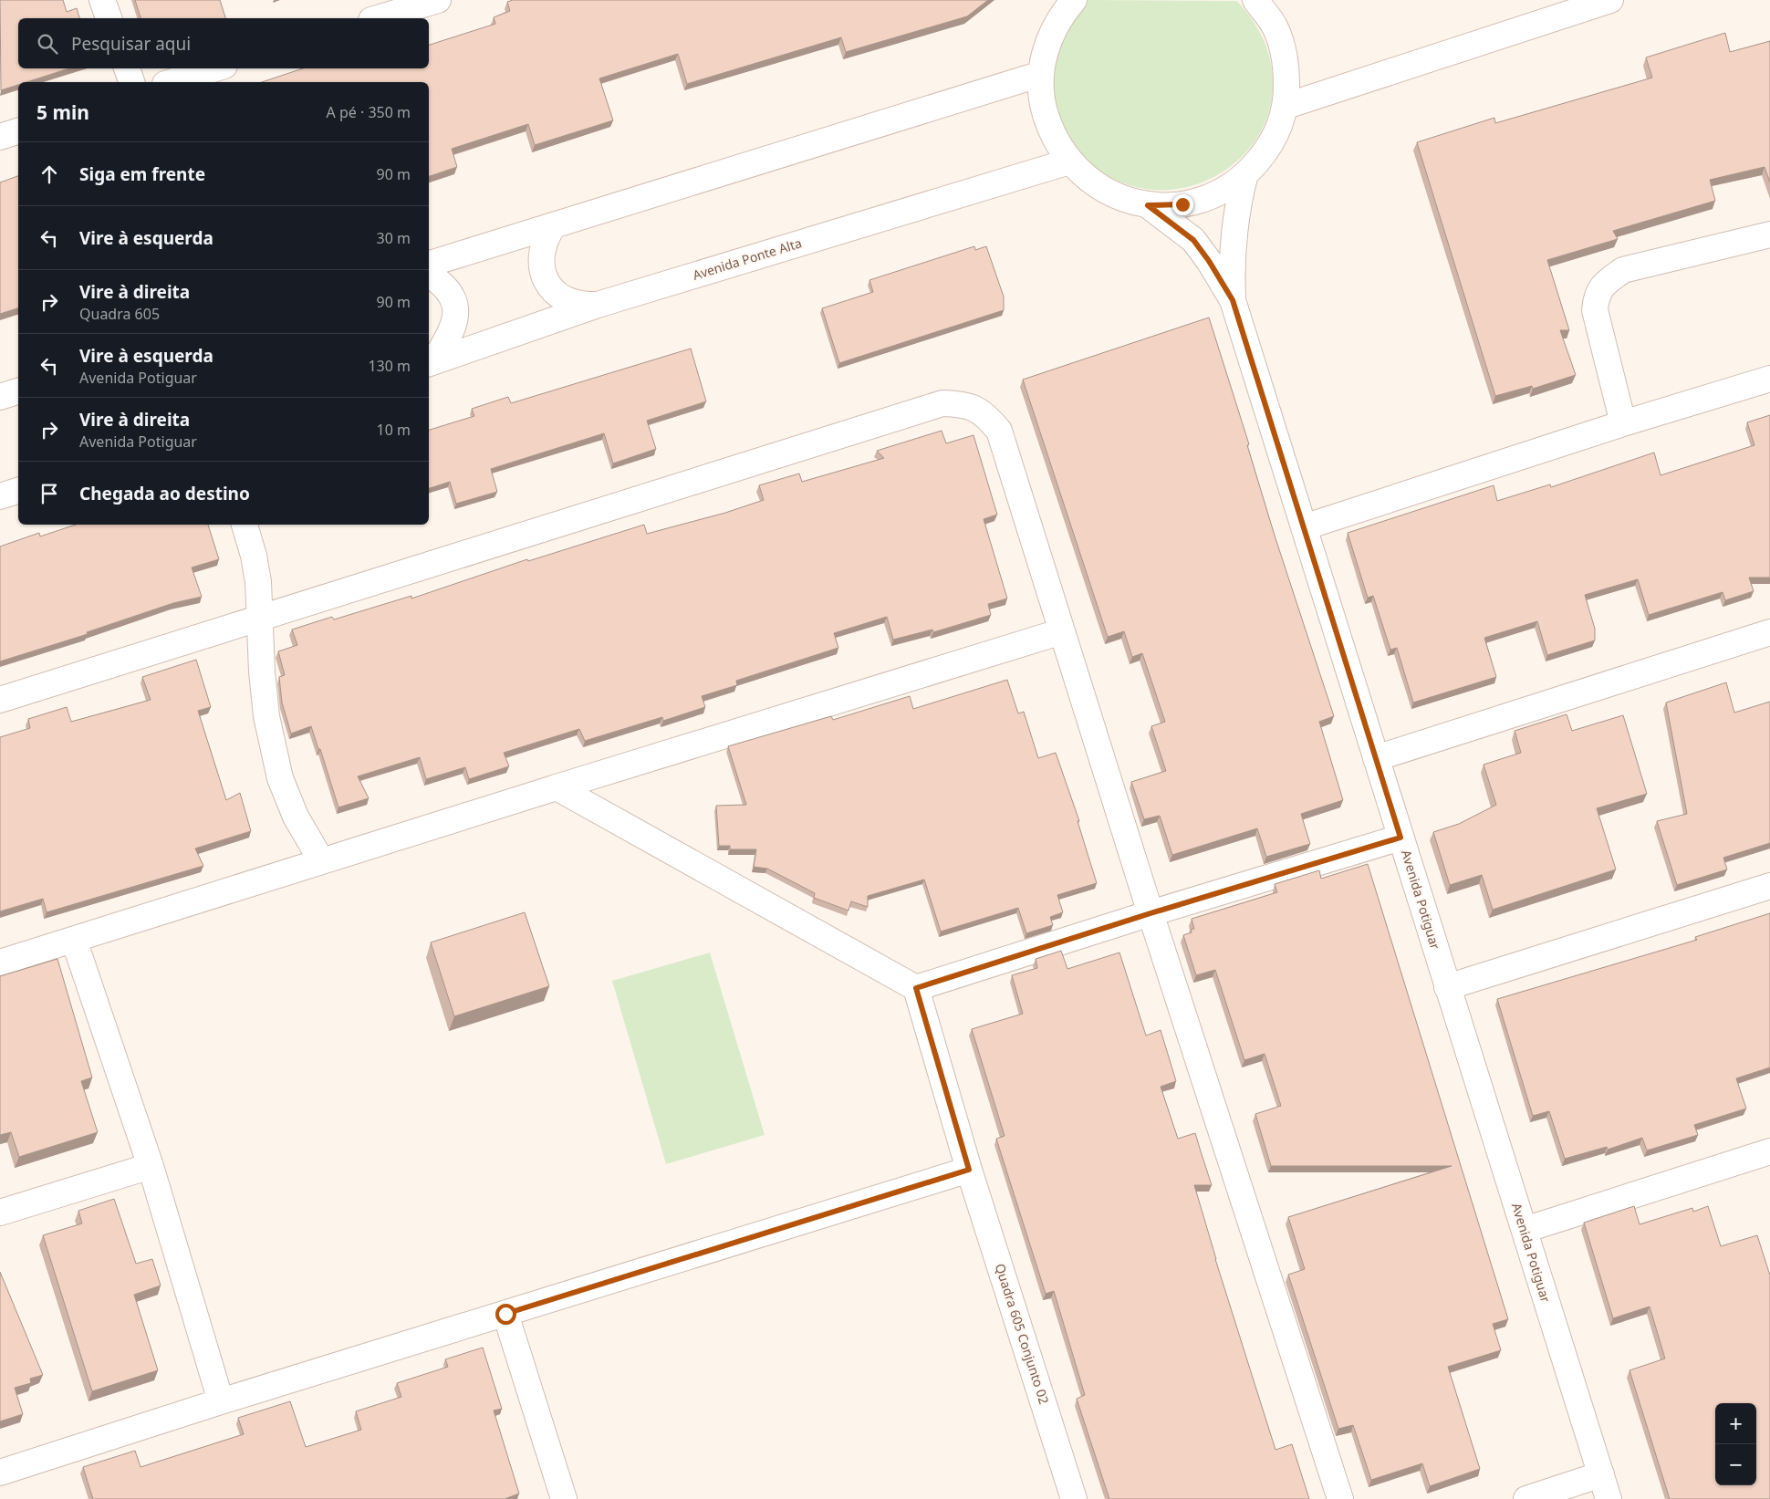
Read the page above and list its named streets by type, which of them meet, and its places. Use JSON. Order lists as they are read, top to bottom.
{
  "streets": {
    "street": ["Avenida Ponte Alta", "Avenida Potiguar", "Quadra 605 Conjunto 02"]
  },
  "crossings": [
    ["Avenida Ponte Alta", "Avenida Potiguar"]
  ],
  "page": {
    "search": "Pesquisar aqui",
    "heading": ["5 min", "A pé · 350 m"],
    "list": [
      ["Siga em frente", "90 m"],
      ["Vire à esquerda", "30 m"],
      ["Vire à direita", "Quadra 605", "90 m"],
      ["Vire à esquerda", "Avenida Potiguar", "130 m"],
      ["Vire à direita", "Avenida Potiguar", "10 m"],
      "Chegada ao destino"
    ],
    "map_buttons": ["+", "−"]
  }
}
